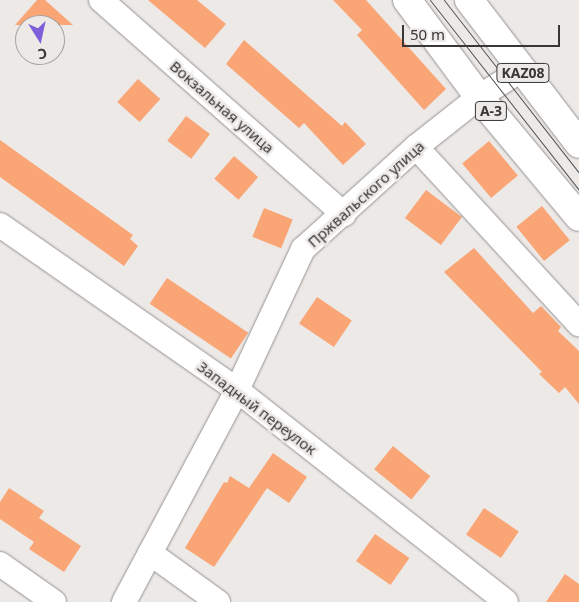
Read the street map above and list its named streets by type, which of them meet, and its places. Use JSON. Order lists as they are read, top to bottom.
{
  "streets": {
    "highway": ["KAZ08", "А-3"],
    "street": ["Вокзальная улица", "Пржвальского улица", "Западный переулок"]
  },
  "crossings": [
    ["KAZ08", "Пржвальского улица"],
    ["Вокзальная улица", "Пржвальского улица"],
    ["А-3", "Пржвальского улица"],
    ["Пржвальского улица", "Западный переулок"]
  ],
  "scale_bar": "50 m",
  "north": "bottom"
}
